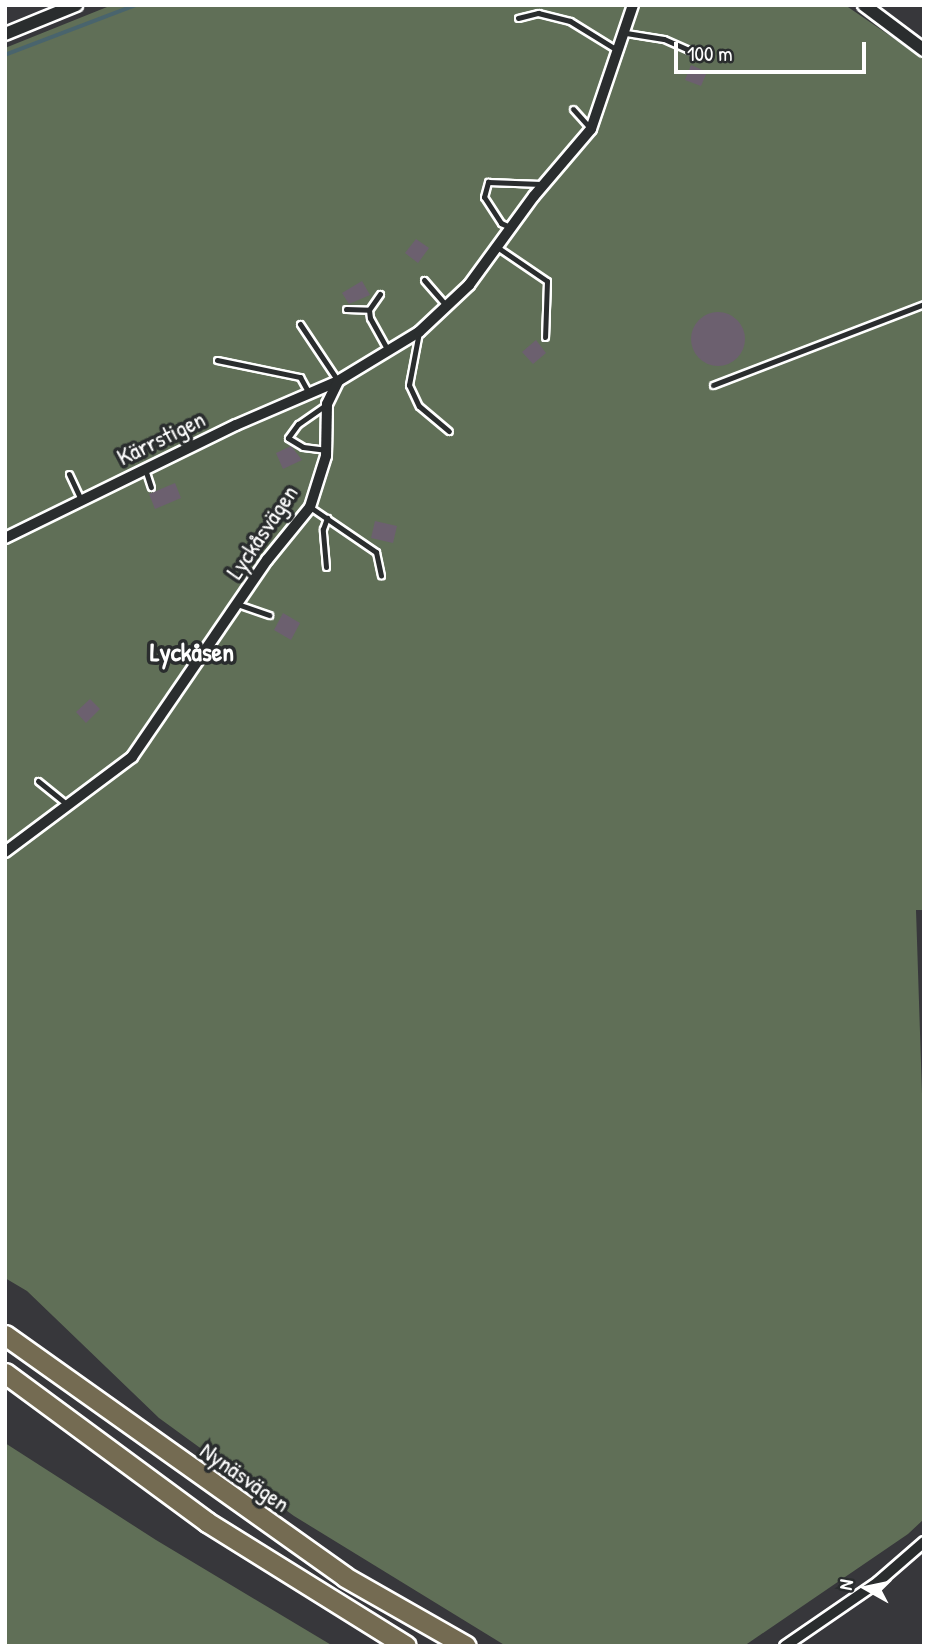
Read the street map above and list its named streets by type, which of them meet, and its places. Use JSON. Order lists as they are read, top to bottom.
{
  "streets": {
    "highway": ["Nynäsvägen"],
    "street": ["Kärrstigen", "Lyckåsvägen"]
  },
  "crossings": [
    ["Kärrstigen", "Lyckåsvägen"]
  ],
  "districts": ["Lyckåsen"],
  "scale_bar": "100 m",
  "north": "left"
}
